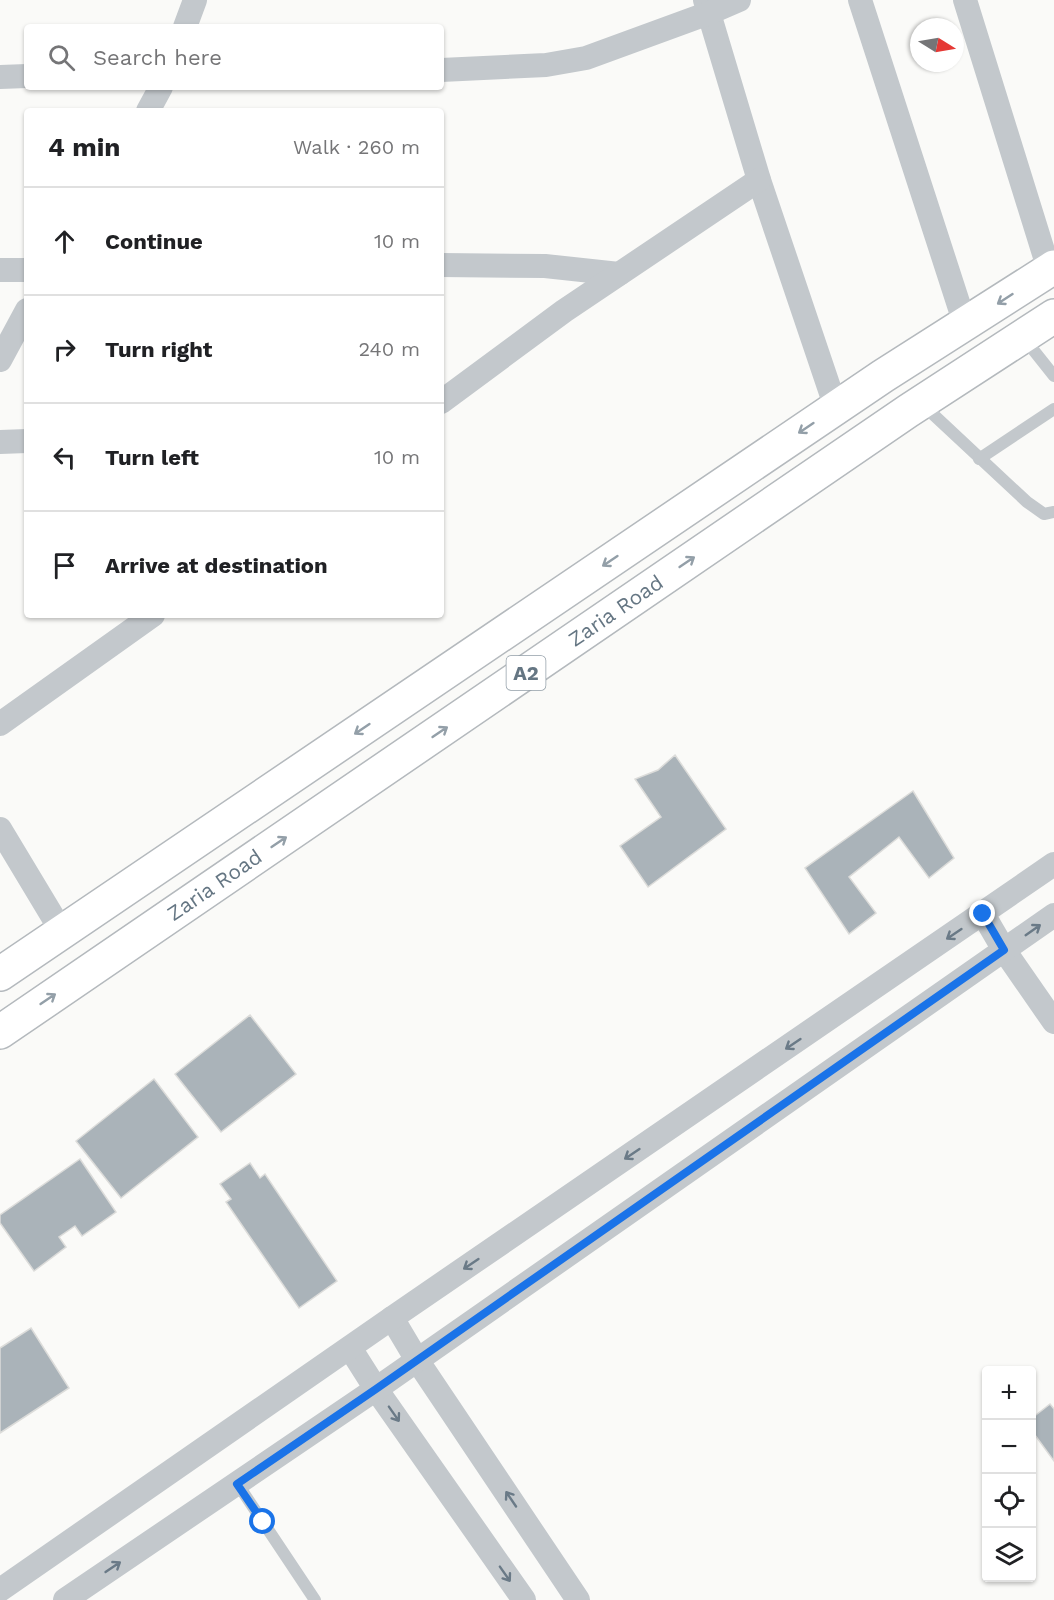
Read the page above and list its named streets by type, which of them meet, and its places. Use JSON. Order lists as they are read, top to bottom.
{
  "streets": {
    "highway": ["Zaria Road", "A2"]
  },
  "north": "right",
  "page": {
    "search": "Search here",
    "heading": ["4 min", "Walk · 260 m"],
    "list": [
      ["Continue", "10 m"],
      ["Turn right", "240 m"],
      ["Turn left", "10 m"],
      "Arrive at destination"
    ],
    "map_buttons": ["+", "−"]
  }
}
